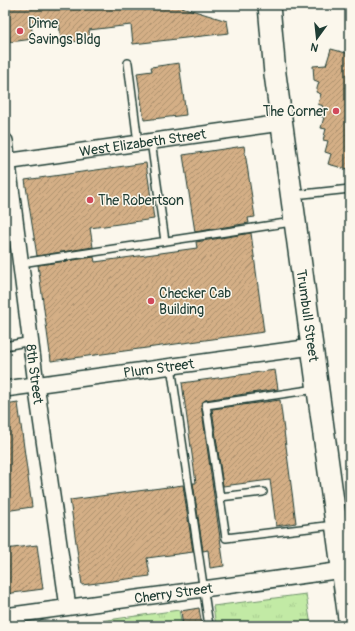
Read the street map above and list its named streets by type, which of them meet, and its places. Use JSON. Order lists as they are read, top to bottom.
{
  "streets": {
    "street": [
      "West Elizabeth Street",
      "Trumbull Street",
      "Plum Street",
      "8th Street",
      "Cherry Street"
    ]
  },
  "crossings": [
    ["West Elizabeth Street", "Trumbull Street"],
    ["West Elizabeth Street", "8th Street"],
    ["Trumbull Street", "Plum Street"],
    ["Trumbull Street", "Cherry Street"],
    ["Plum Street", "8th Street"],
    ["8th Street", "Cherry Street"]
  ],
  "places": [
    "Dime Savings Bldg",
    "The Corner",
    "The Robertson",
    "Checker Cab Building"
  ],
  "north": "bottom"
}
